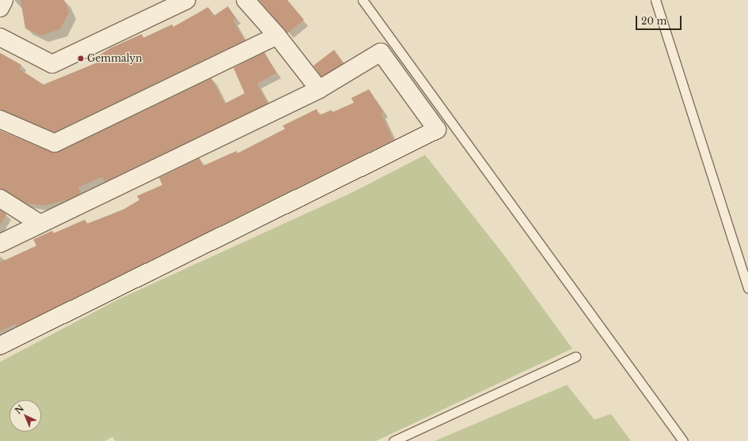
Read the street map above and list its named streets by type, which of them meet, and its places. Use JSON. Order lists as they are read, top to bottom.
{
  "places": ["Gemmalyn"],
  "scale_bar": "20 m",
  "north": "top left"
}
